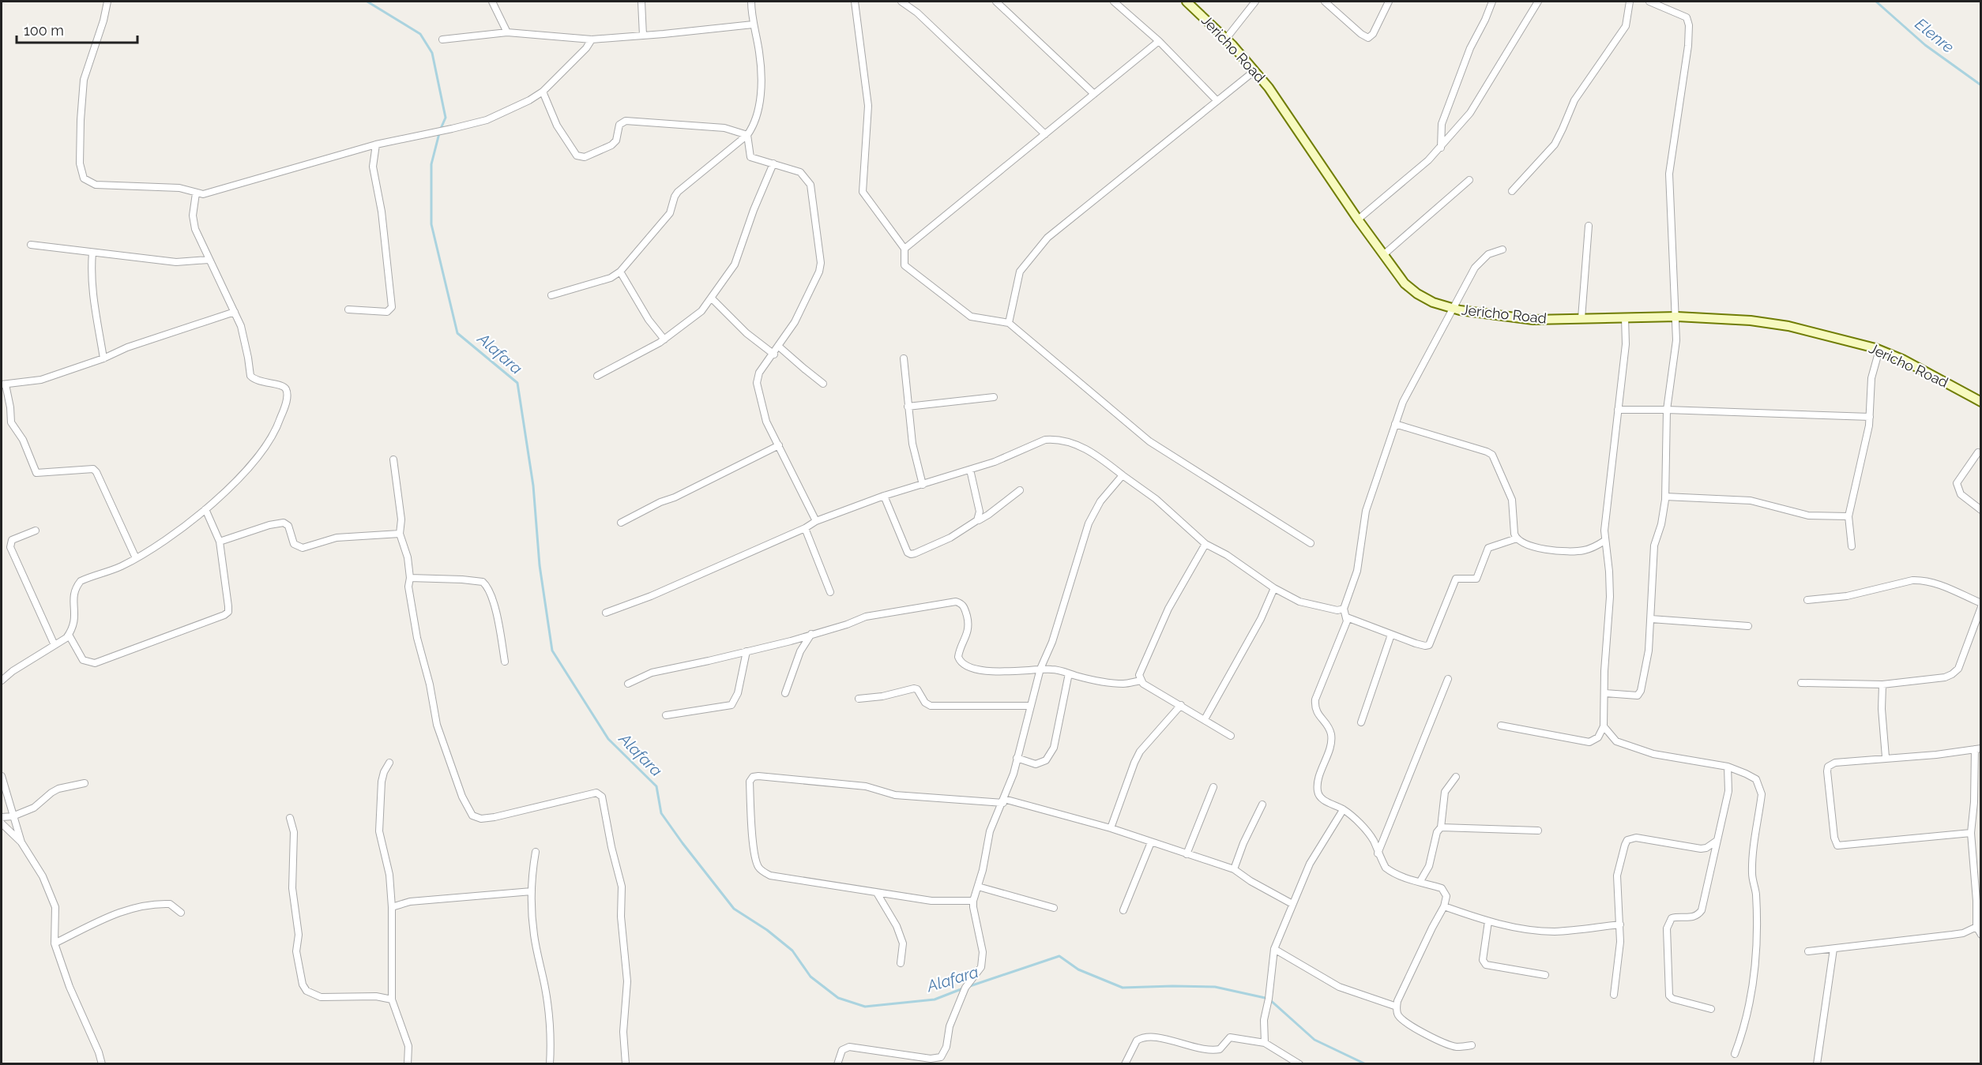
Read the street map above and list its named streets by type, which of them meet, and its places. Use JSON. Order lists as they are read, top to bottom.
{
  "streets": {
    "street": ["Jericho Road"]
  },
  "water": ["Elenre", "Alafara"],
  "scale_bar": "100 m"
}
